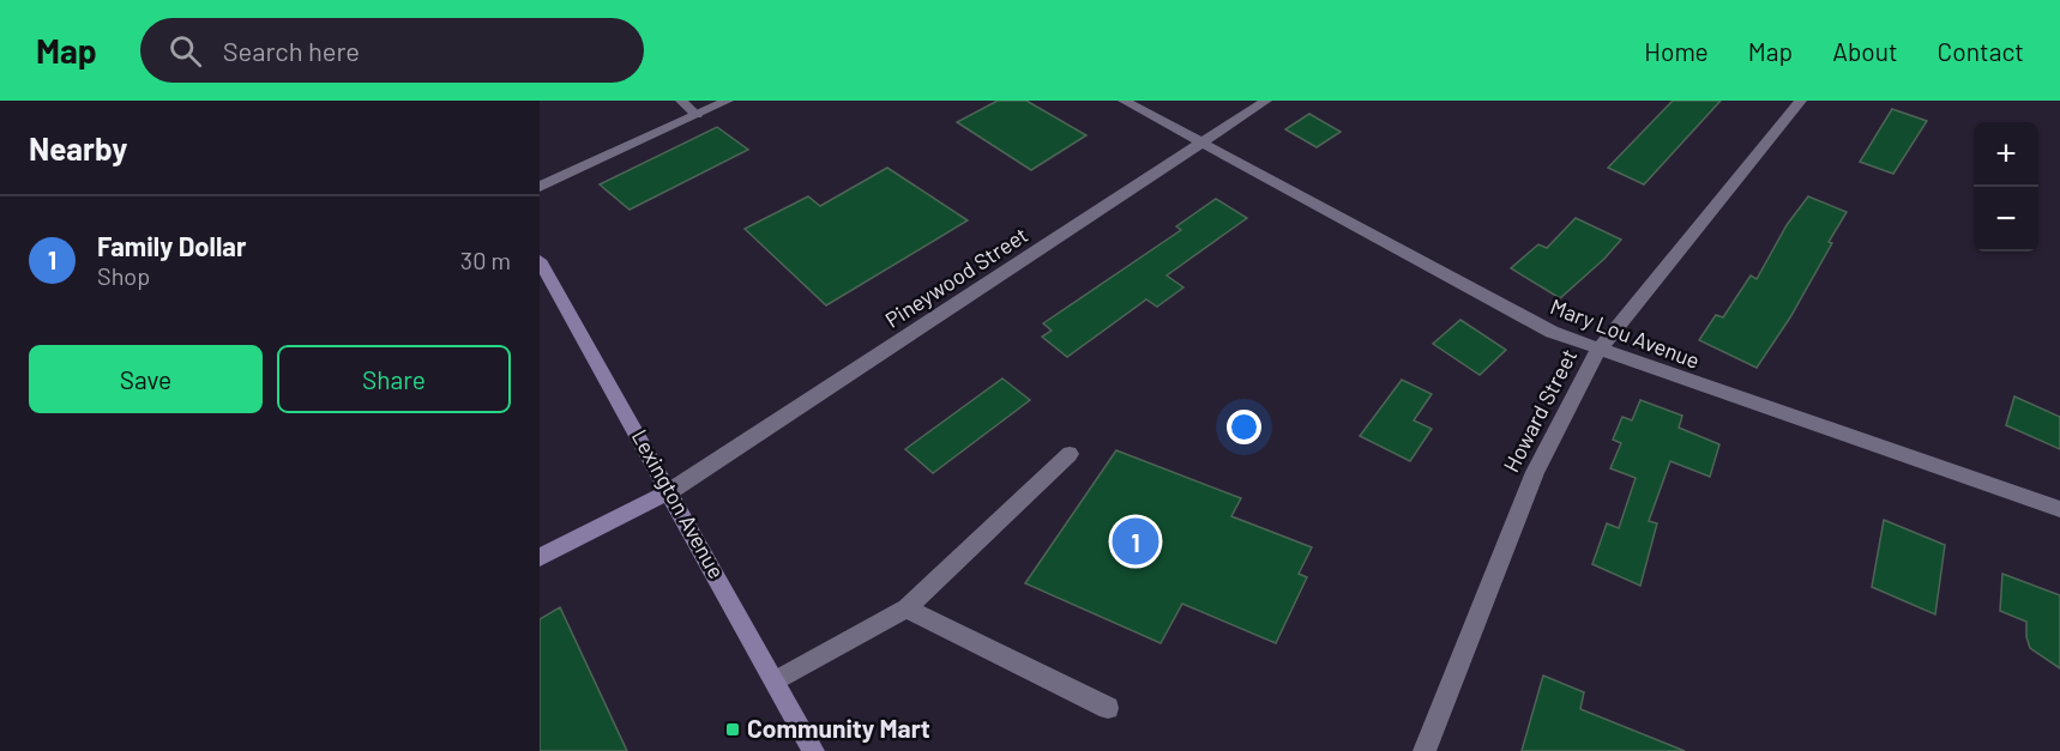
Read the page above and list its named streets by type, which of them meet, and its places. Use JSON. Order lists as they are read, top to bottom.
{
  "streets": {
    "main road": ["Lexington Avenue"],
    "street": ["Pineywood Street", "Mary Lou Avenue", "Howard Street"]
  },
  "crossings": [
    ["Pineywood Street", "Mary Lou Avenue"],
    ["Pineywood Street", "Lexington Avenue"],
    ["Mary Lou Avenue", "Howard Street"]
  ],
  "places": {
    "transit": ["Community Mart"]
  },
  "page": {
    "header": "Map",
    "search": "Search here",
    "nav": [
      "Home",
      "Map",
      "About",
      "Contact"
    ],
    "heading": "Nearby",
    "map_buttons": ["+", "−"],
    "list": [
      {
        "mark": "1",
        "name": "Family Dollar",
        "note": "Shop",
        "value": "30 m"
      }
    ],
    "buttons": ["Save", "Share"],
    "pins": "1"
  }
}
